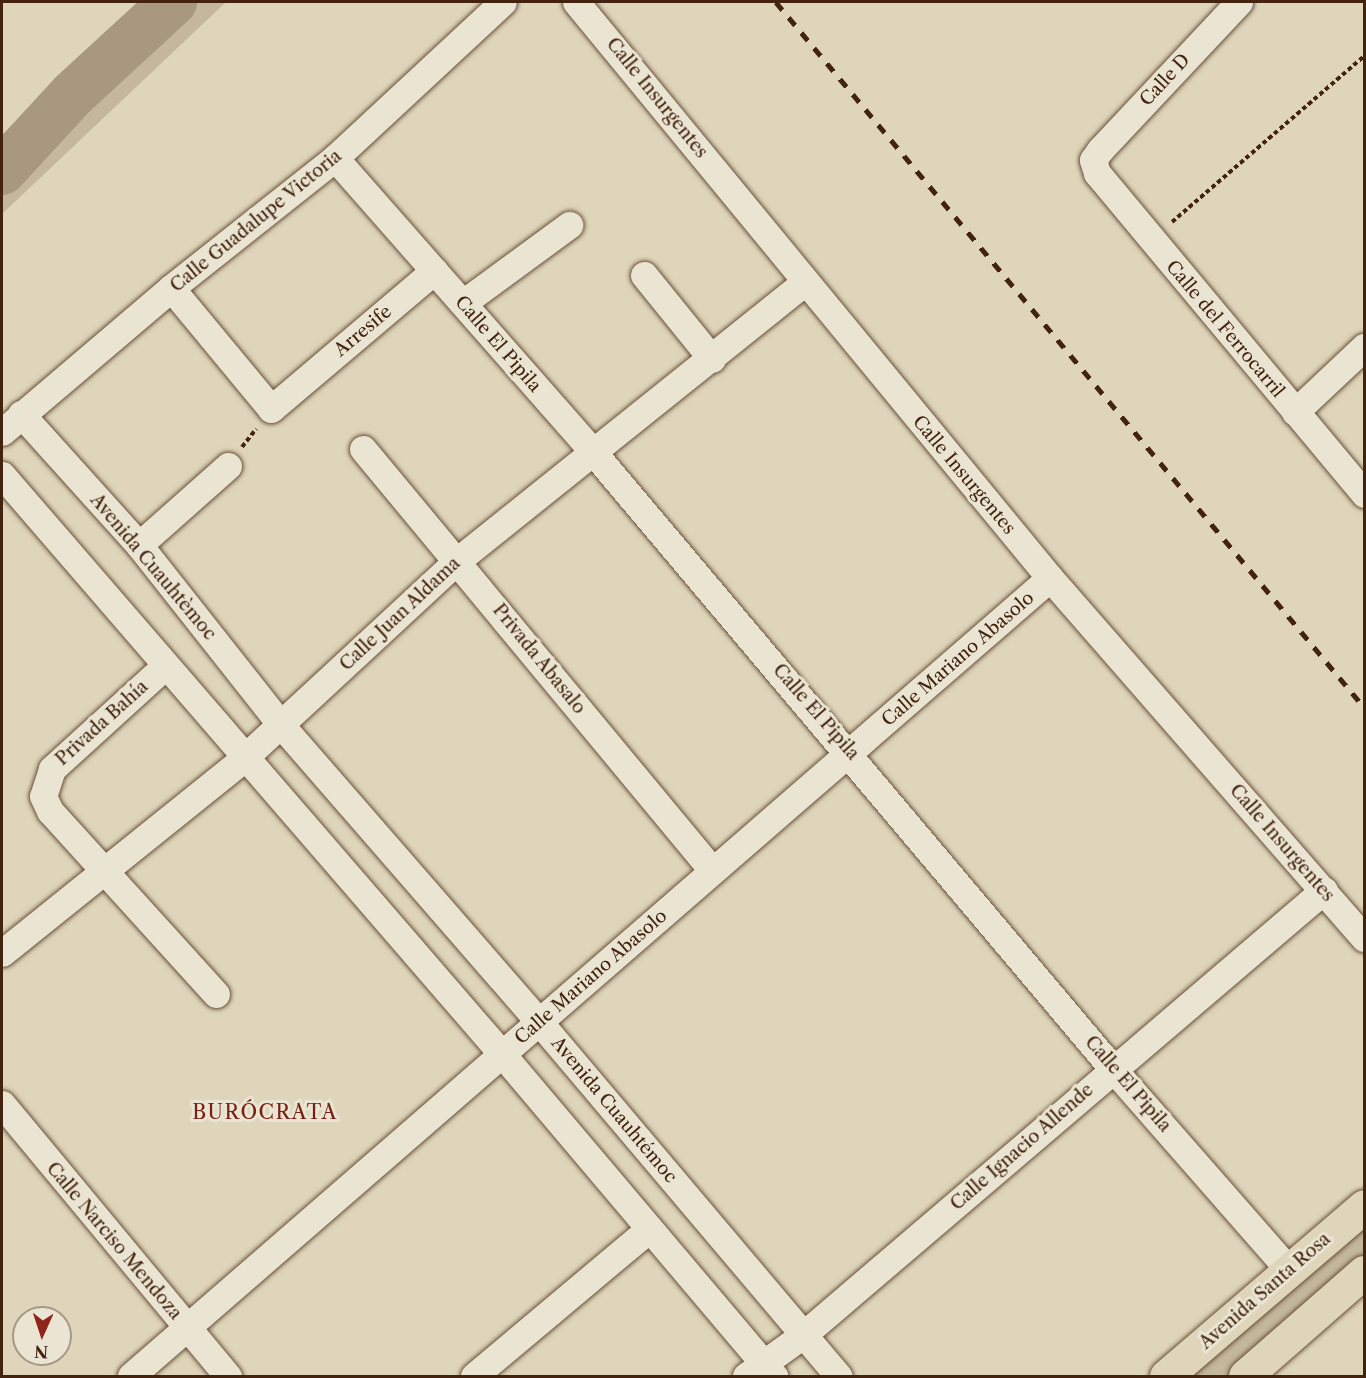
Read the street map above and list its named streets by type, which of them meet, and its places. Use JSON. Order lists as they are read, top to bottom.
{
  "streets": {
    "main road": ["Avenida Santa Rosa"],
    "street": [
      "Calle D",
      "Calle Insurgentes",
      "Calle Guadalupe Victoria",
      "Calle del Ferrocarril",
      "Arresife",
      "Calle El Pipila",
      "Avenida Cuauhtèmoc",
      "Calle Juan Aldama",
      "Privada Abasalo",
      "Calle Mariano Abasolo",
      "Privada Bahía",
      "Avenida Cuauhtémoc",
      "Calle Ignacio Allende",
      "Calle Narciso Mendoza"
    ]
  },
  "crossings": [
    ["Calle D", "Calle del Ferrocarril"],
    ["Calle Insurgentes", "Calle Juan Aldama"],
    ["Calle Insurgentes", "Calle Mariano Abasolo"],
    ["Calle Insurgentes", "Calle Ignacio Allende"],
    ["Calle Guadalupe Victoria", "Calle El Pipila"],
    ["Calle Guadalupe Victoria", "Avenida Cuauhtèmoc"],
    ["Arresife", "Calle El Pipila"],
    ["Calle El Pipila", "Calle Juan Aldama"],
    ["Calle El Pipila", "Calle Mariano Abasolo"],
    ["Calle El Pipila", "Calle Ignacio Allende"],
    ["Calle El Pipila", "Avenida Santa Rosa"],
    ["Avenida Cuauhtèmoc", "Calle Juan Aldama"],
    ["Avenida Cuauhtèmoc", "Avenida Cuauhtémoc"],
    ["Calle Juan Aldama", "Privada Abasalo"],
    ["Calle Juan Aldama", "Privada Bahía"],
    ["Calle Juan Aldama", "Avenida Cuauhtémoc"],
    ["Privada Abasalo", "Calle Mariano Abasolo"],
    ["Calle Mariano Abasolo", "Avenida Cuauhtémoc"],
    ["Calle Mariano Abasolo", "Calle Narciso Mendoza"],
    ["Avenida Cuauhtémoc", "Calle Ignacio Allende"]
  ],
  "districts": ["BURÓCRATA"],
  "north": "bottom"
}
